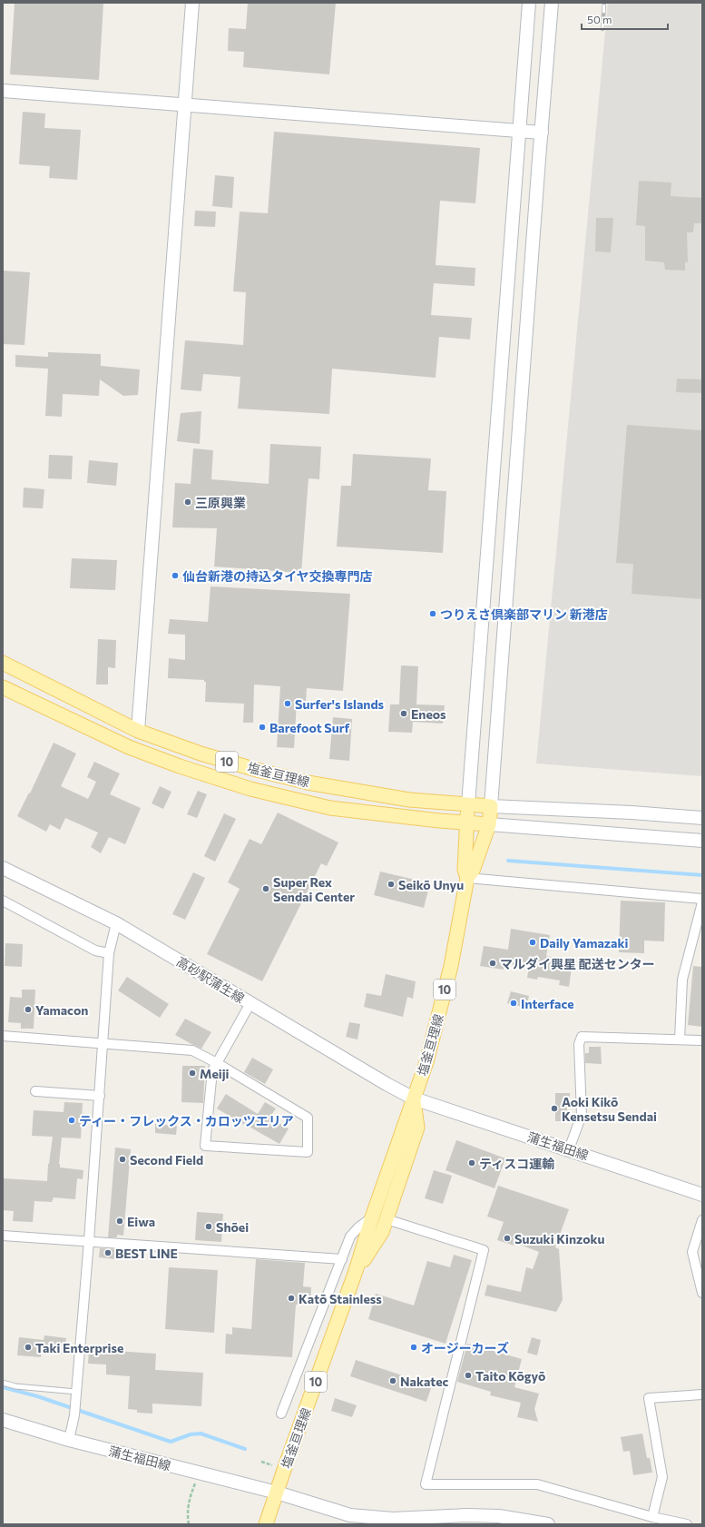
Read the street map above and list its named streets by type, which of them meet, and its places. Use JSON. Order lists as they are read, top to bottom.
{
  "streets": {
    "main road": ["10", "塩釜亘理線"],
    "street": ["高砂駅蒲生線", "蒲生福田線"]
  },
  "crossings": [
    ["10", "塩釜亘理線"],
    ["塩釜亘理線", "高砂駅蒲生線"],
    ["塩釜亘理線", "蒲生福田線"],
    ["高砂駅蒲生線", "蒲生福田線"]
  ],
  "places": [
    "三原興業",
    "仙台新港の持込タイヤ交換専門店",
    "つりえさ倶楽部マリン 新港店",
    "Surfer's Islands",
    "Eneos",
    "Barefoot Surf",
    "Seikō Unyu",
    "Super Rex Sendai Center",
    "Daily Yamazaki",
    "マルダイ興星 配送センター",
    "Interface",
    "Yamacon",
    "Meiji",
    "Aoki Kikō Kensetsu Sendai",
    "ティー・フレックス・カロッツエリア",
    "Second Field",
    "ティスコ運輸",
    "Eiwa",
    "Shōei",
    "Suzuki Kinzoku",
    "BEST LINE",
    "Katō Stainless",
    "Taki Enterprise",
    "オージーカーズ",
    "Taito Kōgyō",
    "Nakatec"
  ],
  "scale_bar": "50 m"
}
